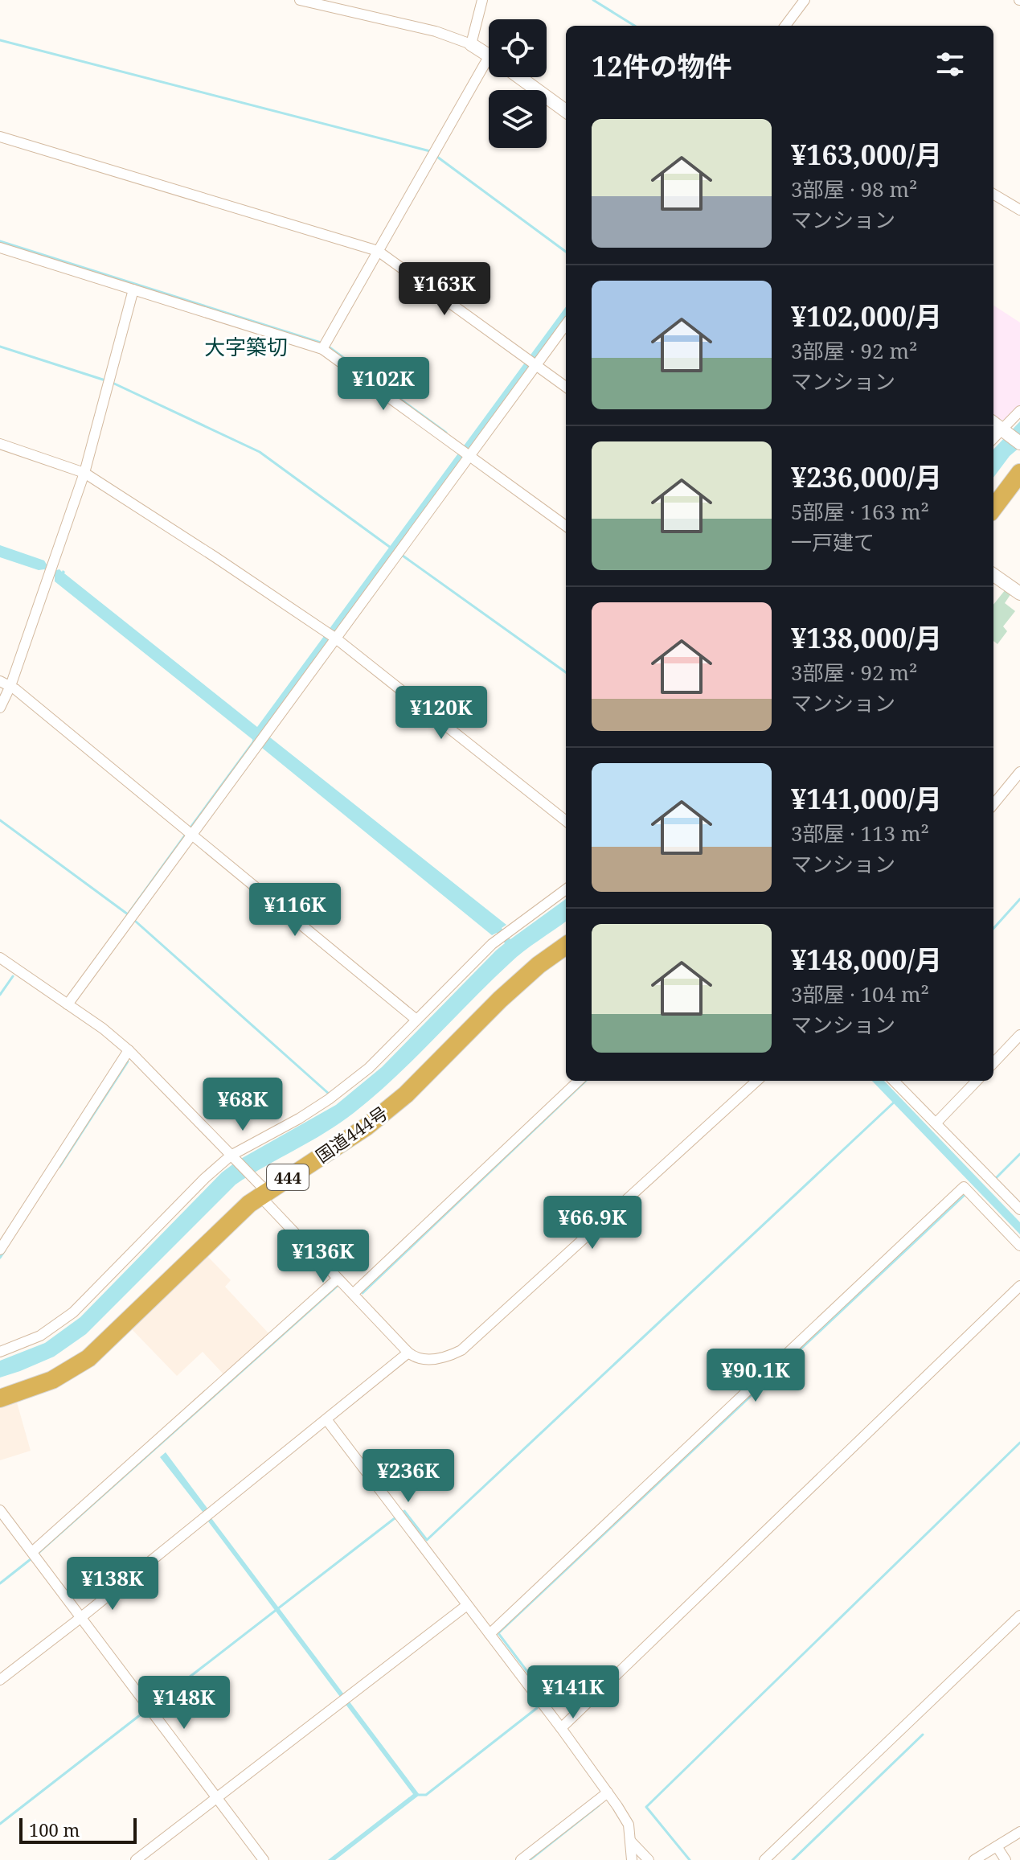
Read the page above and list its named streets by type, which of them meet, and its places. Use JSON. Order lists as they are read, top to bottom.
{
  "streets": {
    "highway": ["国道444号", "444"]
  },
  "districts": ["大字築切"],
  "scale_bar": "100 m",
  "page": {
    "heading": "12件の物件",
    "list": [
      {
        "name": "¥163,000/月",
        "note": "3部屋 · 98 m² · マンション"
      },
      {
        "name": "¥102,000/月",
        "note": "3部屋 · 92 m² · マンション"
      },
      {
        "name": "¥236,000/月",
        "note": "5部屋 · 163 m² · 一戸建て"
      },
      {
        "name": "¥138,000/月",
        "note": "3部屋 · 92 m² · マンション"
      },
      {
        "name": "¥141,000/月",
        "note": "3部屋 · 113 m² · マンション"
      },
      {
        "name": "¥148,000/月",
        "note": "3部屋 · 104 m² · マンション"
      }
    ],
    "price": [
      "¥163K",
      "¥102K",
      "¥120K",
      "¥116K",
      "¥68K",
      "¥66.9K",
      "¥136K",
      "¥90.1K",
      "¥236K",
      "¥138K",
      "¥141K",
      "¥148K"
    ],
    "scale": "100 m"
  }
}
